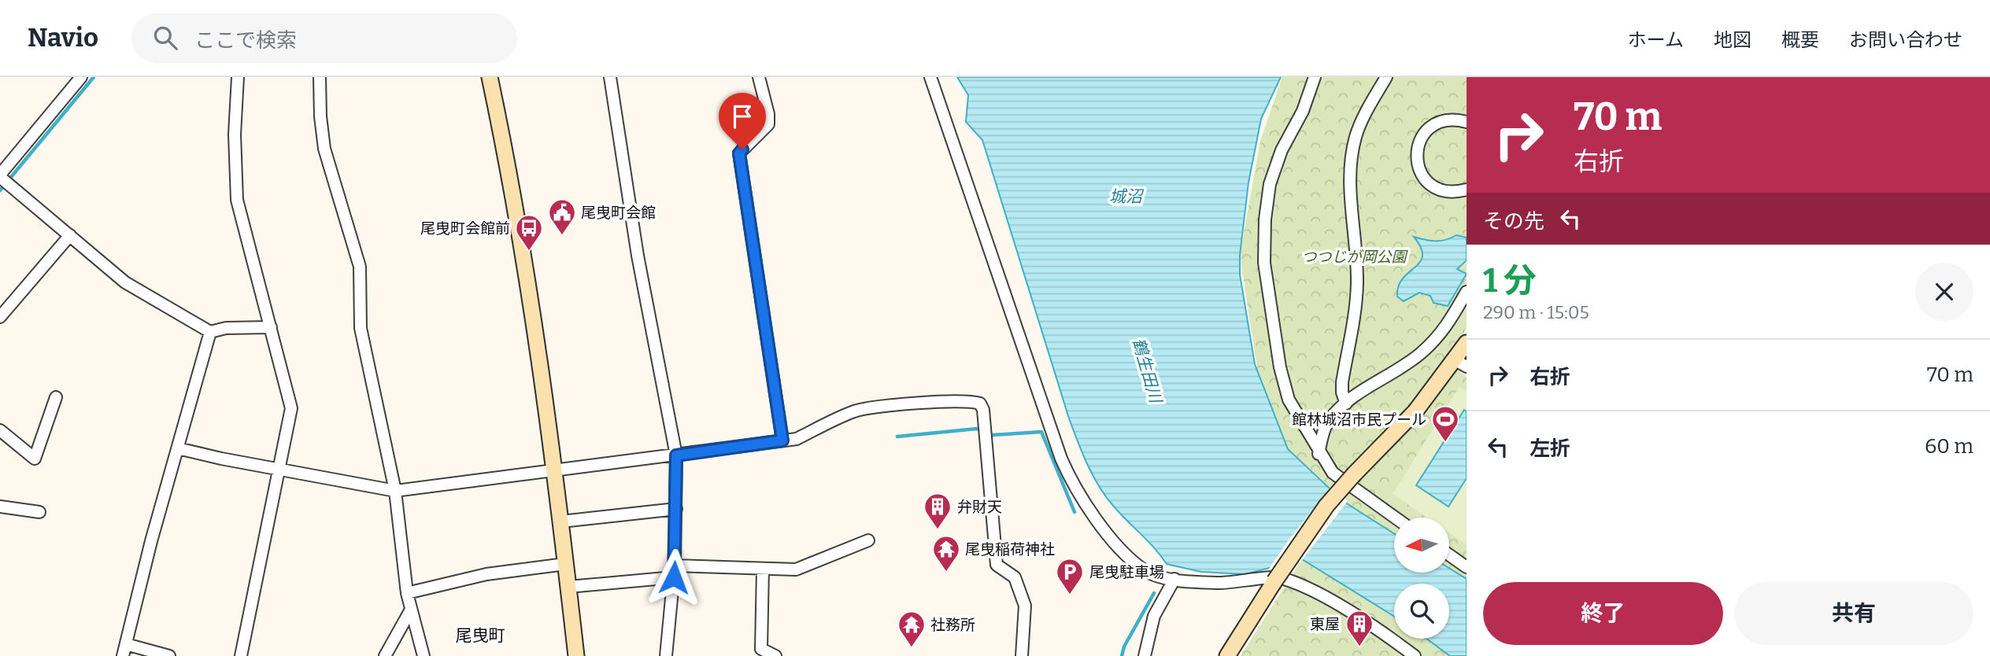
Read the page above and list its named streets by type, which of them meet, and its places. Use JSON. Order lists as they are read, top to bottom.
{
  "districts": ["尾曳町"],
  "water": ["城沼", "鶴生田川"],
  "parks": ["つつじが岡公園"],
  "places": {
    "public building": ["尾曳町会館"],
    "bus stop": ["尾曳町会館前"],
    "sports": ["館林城沼市民プール"],
    "building": ["弁財天", "東屋"],
    "temple": ["尾曳稲荷神社", "社務所"],
    "parking": ["尾曳駐車場"]
  },
  "north": "left",
  "page": {
    "header": "Navio",
    "search": "ここで検索",
    "nav": [
      "ホーム",
      "地図",
      "概要",
      "お問い合わせ"
    ],
    "turn": ["70 m", "右折"],
    "then": "その先",
    "heading": ["1 分", "290 m · 15:05"],
    "list": [
      {
        "name": "右折",
        "value": "70 m"
      },
      {
        "name": "左折",
        "value": "60 m"
      }
    ],
    "buttons": ["終了", "共有"]
  }
}
